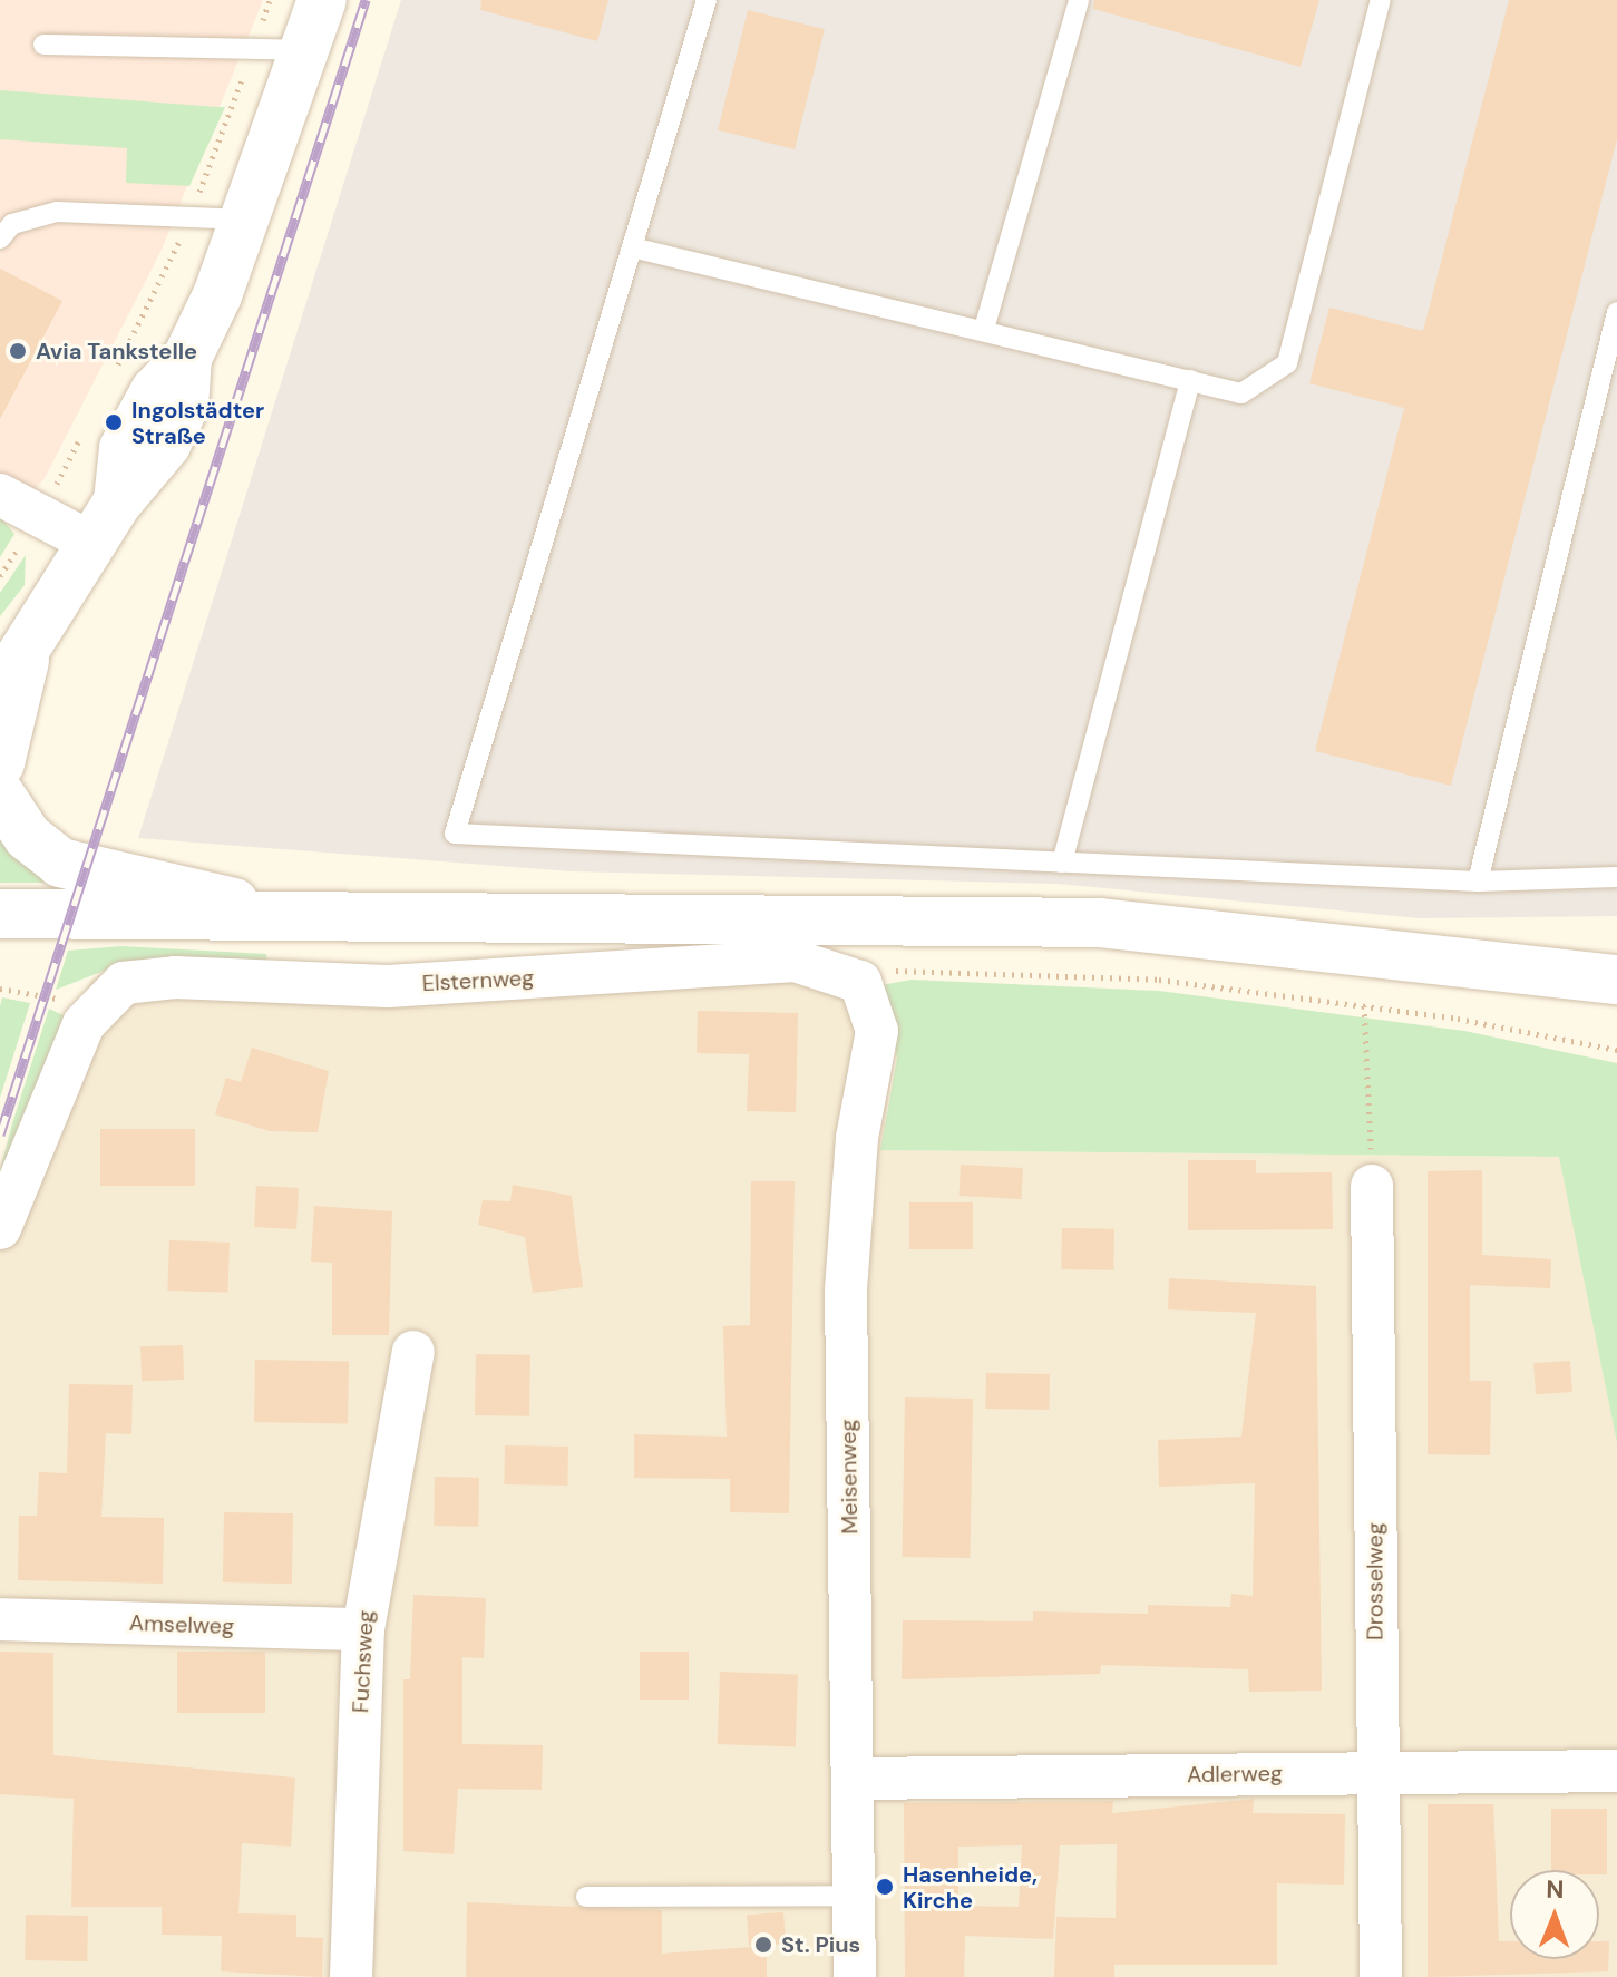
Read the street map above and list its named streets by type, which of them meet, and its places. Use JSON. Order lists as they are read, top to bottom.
{
  "streets": {
    "street": [
      "Elsternweg",
      "Meisenweg",
      "Drosselweg",
      "Amselweg",
      "Fuchsweg",
      "Adlerweg"
    ]
  },
  "crossings": [
    ["Elsternweg", "Meisenweg"],
    ["Meisenweg", "Adlerweg"],
    ["Drosselweg", "Adlerweg"],
    ["Amselweg", "Fuchsweg"]
  ],
  "places": [
    "Avia Tankstelle",
    "Ingolstädter Straße",
    "Hasenheide, Kirche",
    "St. Pius"
  ],
  "north": "top"
}
